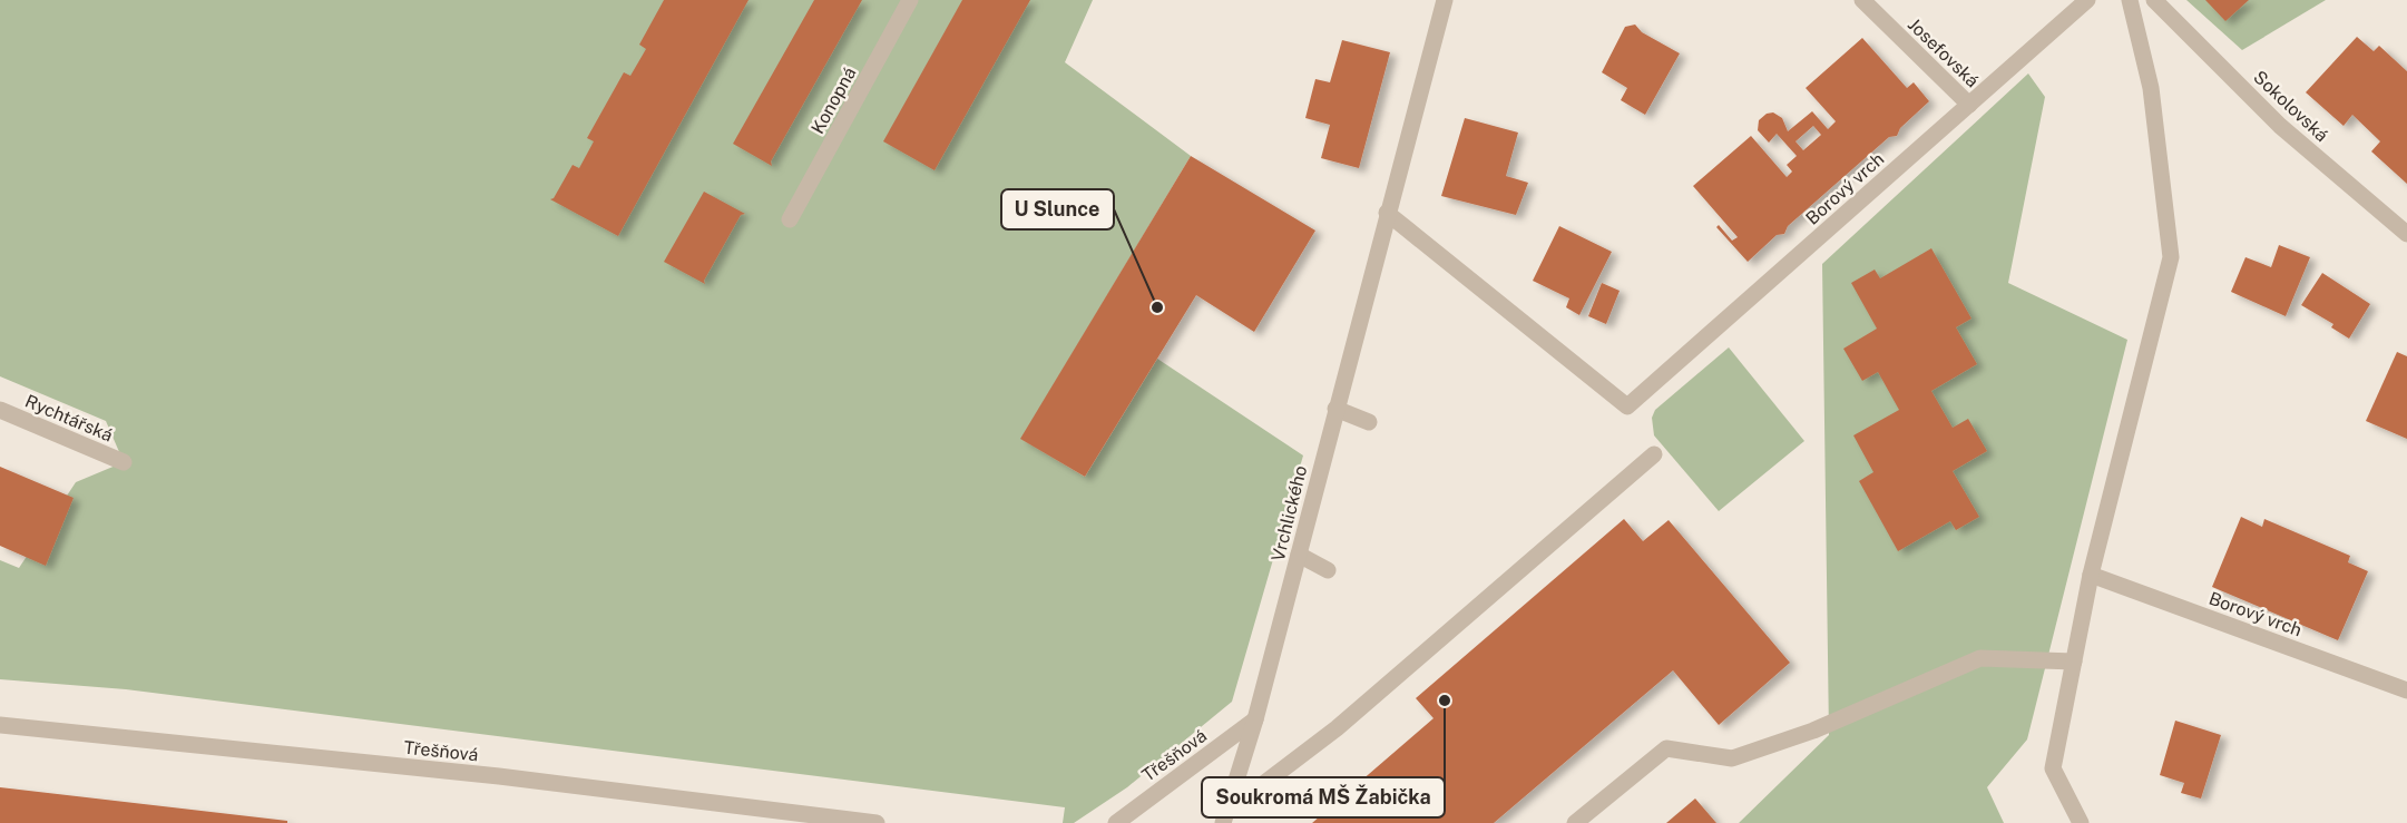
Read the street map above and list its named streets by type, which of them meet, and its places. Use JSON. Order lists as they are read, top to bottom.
{
  "streets": {
    "street": [
      "Josefovská",
      "Konopná",
      "Sokolovská",
      "Borový vrch",
      "Rychtářská",
      "Vrchlického",
      "Třešňová"
    ]
  },
  "crossings": [
    ["Josefovská", "Borový vrch"],
    ["Borový vrch", "Vrchlického"],
    ["Vrchlického", "Třešňová"]
  ],
  "places": ["U Slunce", "Soukromá MŠ Žabička"]
}
